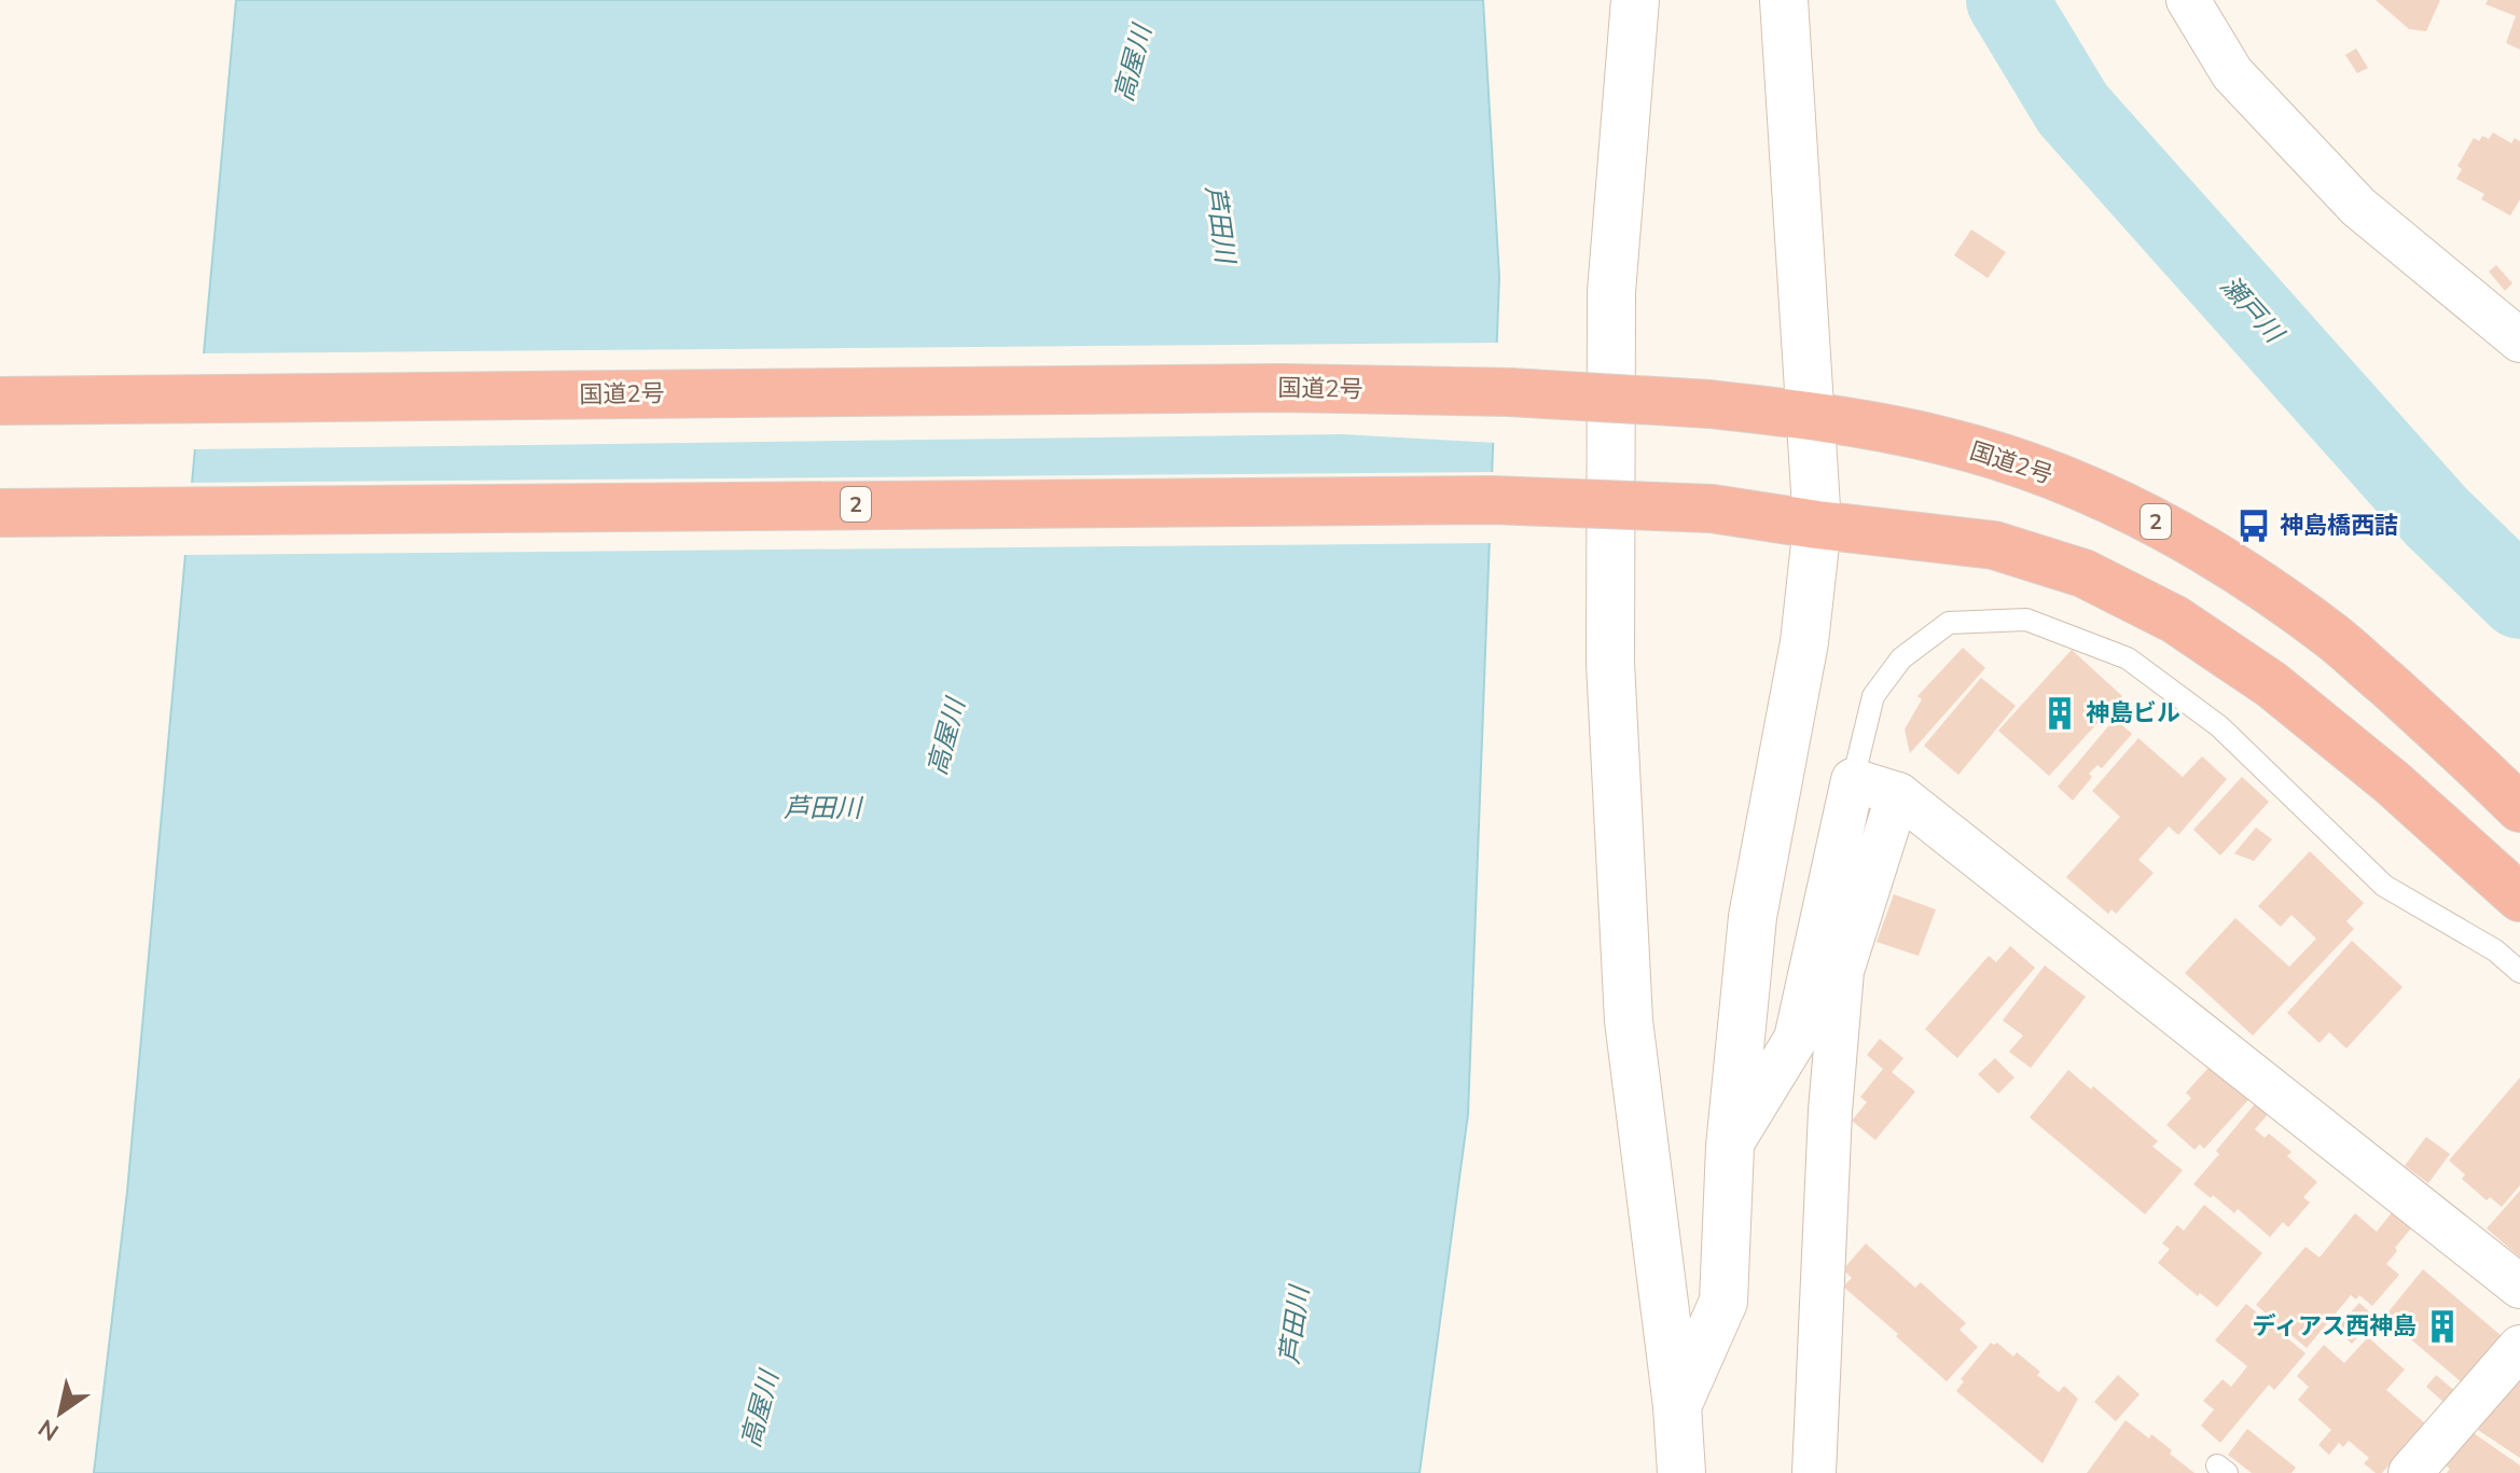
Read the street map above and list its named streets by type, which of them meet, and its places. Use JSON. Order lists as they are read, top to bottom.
{
  "streets": {
    "highway": ["国道2号", "2"]
  },
  "water": ["高屋川", "芦田川", "瀬戸川"],
  "places": {
    "bus stop": ["神島橋西詰"],
    "building": ["神島ビル", "ディアス西神島"]
  },
  "north": "bottom left"
}
